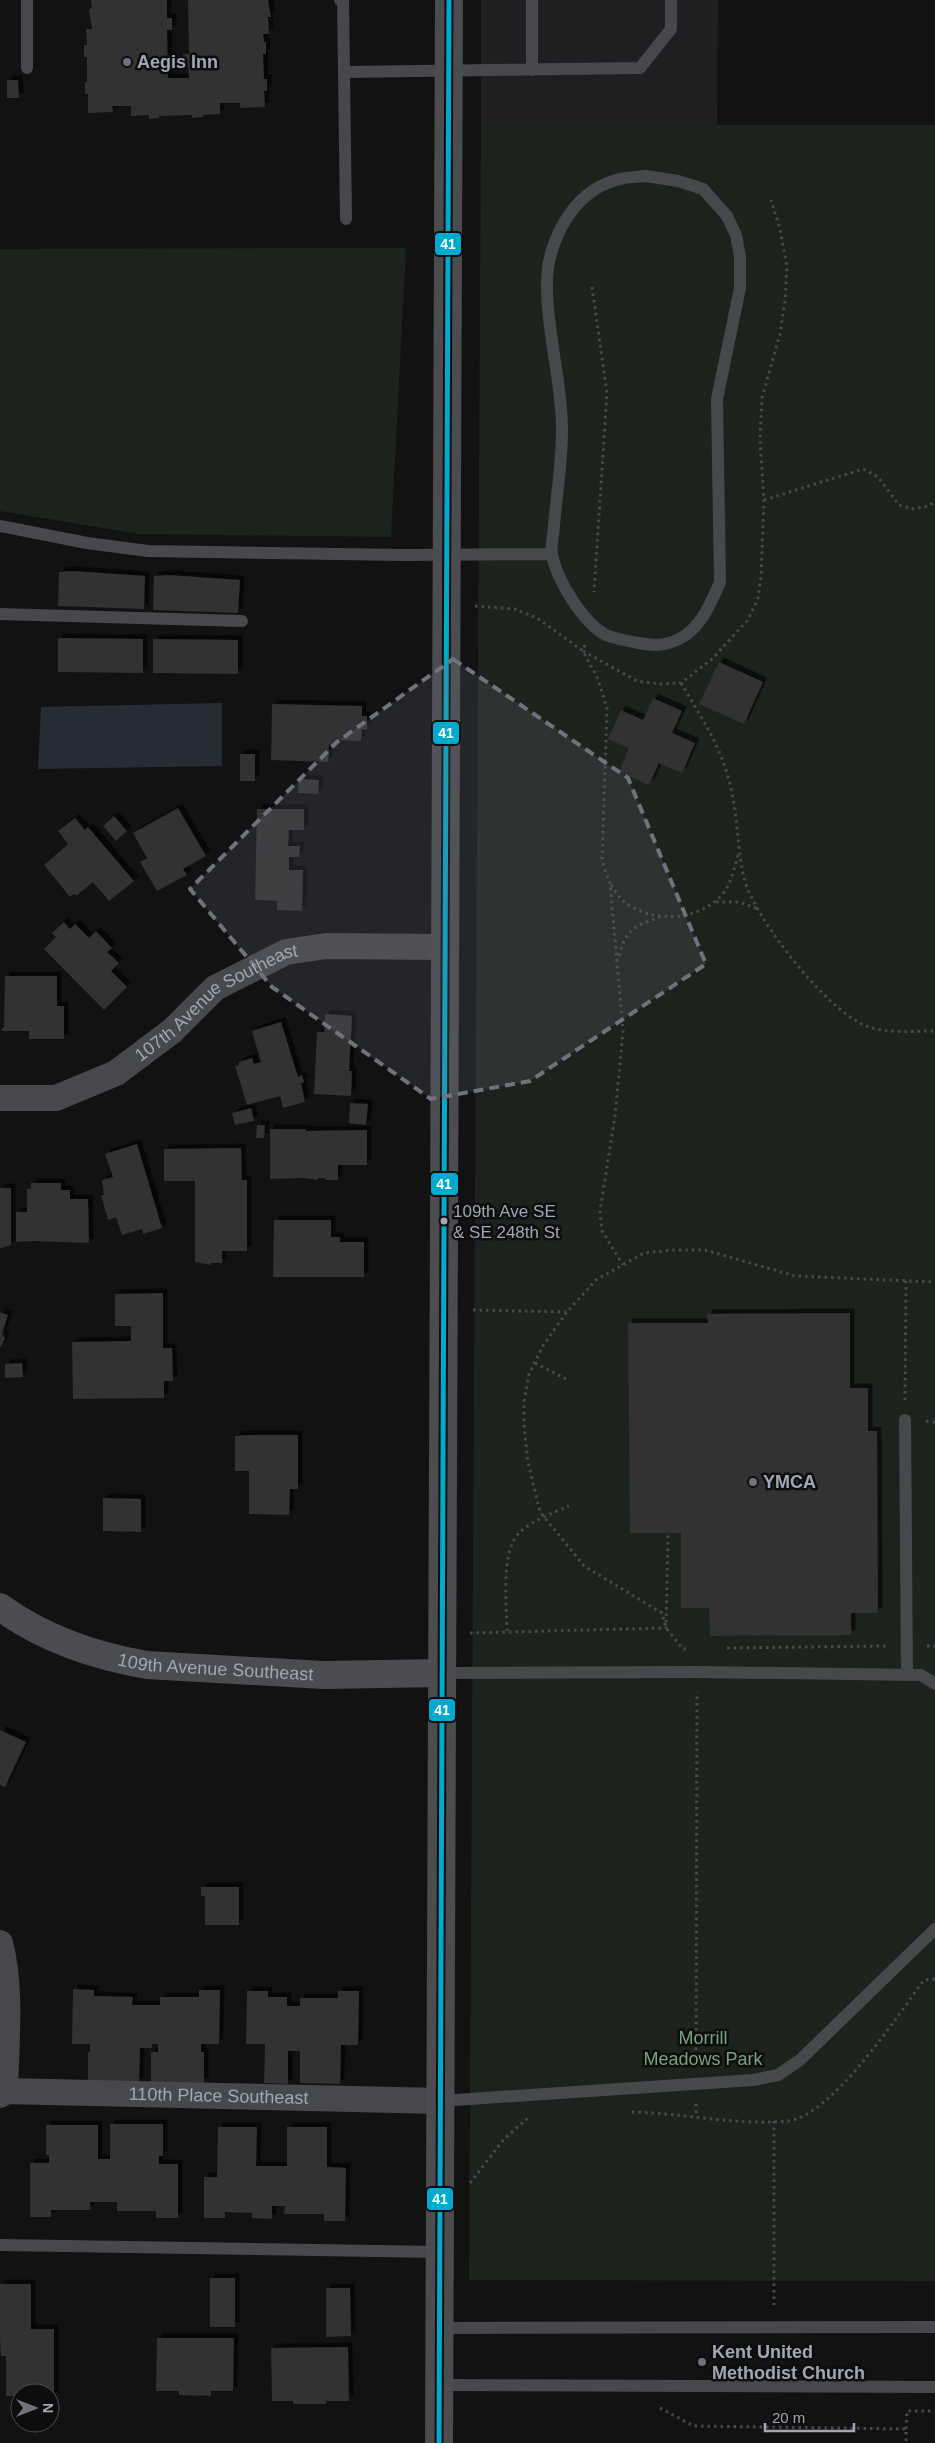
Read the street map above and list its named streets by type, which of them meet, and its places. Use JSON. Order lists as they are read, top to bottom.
{
  "streets": {
    "street": ["107th Avenue Southeast", "109th Avenue Southeast", "110th Place Southeast"]
  },
  "parks": ["Morrill Meadows Park"],
  "places": [
    "Aegis Inn",
    "109th Ave SE & SE 248th St",
    "YMCA",
    "Kent United Methodist Church"
  ],
  "lines": ["transit line 41"],
  "scale_bar": "20 m",
  "north": "right"
}
